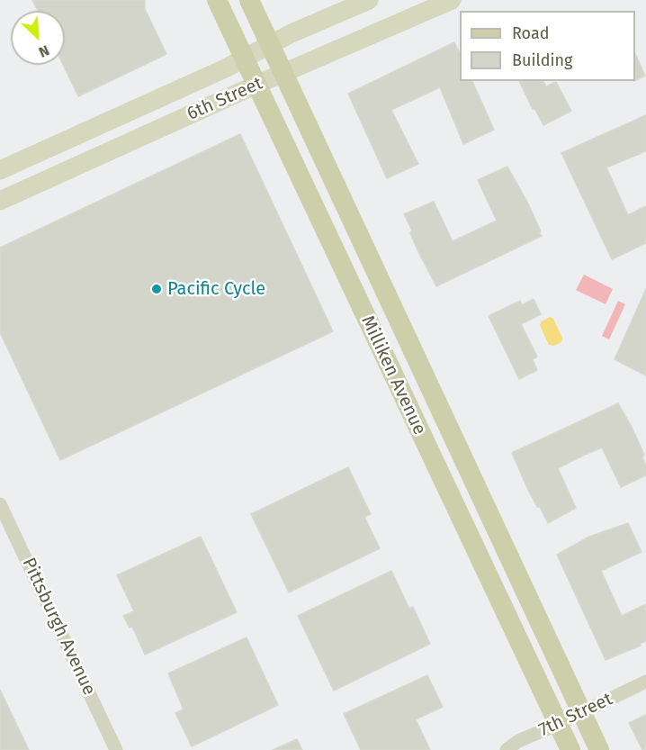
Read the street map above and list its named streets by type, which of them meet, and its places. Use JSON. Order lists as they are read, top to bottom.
{
  "streets": {
    "main road": ["6th Street", "Milliken Avenue"],
    "street": ["Pittsburgh Avenue", "7th Street"]
  },
  "crossings": [
    ["6th Street", "Milliken Avenue"],
    ["Milliken Avenue", "7th Street"]
  ],
  "places": ["Pacific Cycle"],
  "legend": ["Road", "Building"],
  "north": "bottom right"
}
